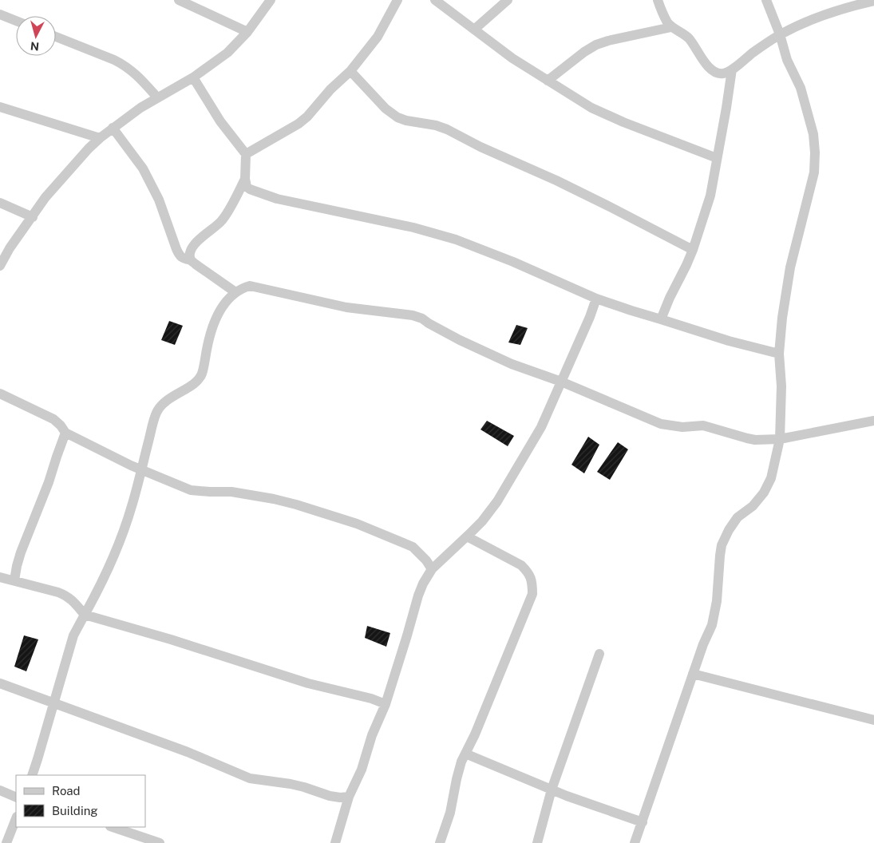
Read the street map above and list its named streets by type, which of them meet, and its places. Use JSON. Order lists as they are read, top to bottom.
{
  "legend": ["Road", "Building"],
  "north": "bottom"
}
